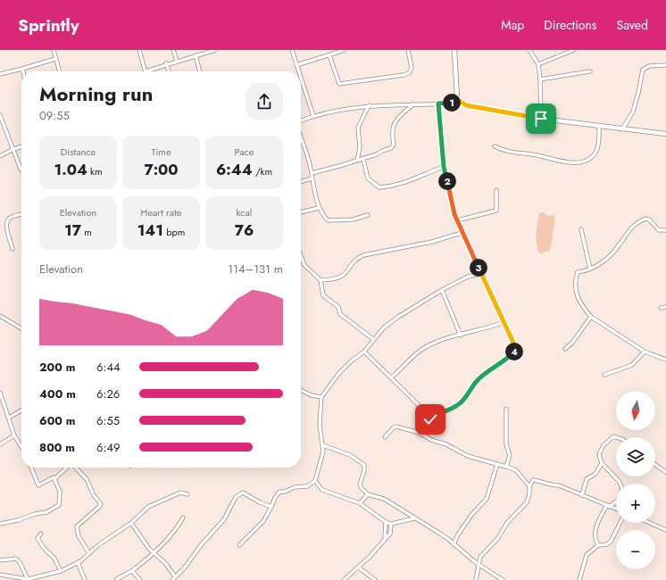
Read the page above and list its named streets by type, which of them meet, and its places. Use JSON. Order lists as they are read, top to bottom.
{
  "north": "bottom",
  "page": {
    "header": "Sprintly",
    "nav": ["Map", "Directions", "Saved"],
    "heading": ["Morning run", "09:55"],
    "pins": [
      "1",
      "2",
      "3",
      "4"
    ],
    "stats": [
      ["Distance", "1.04 km"],
      ["Time", "7:00"],
      ["Pace", "6:44 /km"],
      ["Elevation", "17 m"],
      ["Heart rate", "141 bpm"],
      ["kcal", "76"]
    ],
    "chart": ["Elevation", "114–131 m"],
    "list": [
      {
        "name": "200 m",
        "note": "6:44"
      },
      {
        "name": "400 m",
        "note": "6:26"
      },
      {
        "name": "600 m",
        "note": "6:55"
      },
      {
        "name": "800 m",
        "note": "6:49"
      }
    ],
    "map_buttons": ["+", "−"]
  }
}
